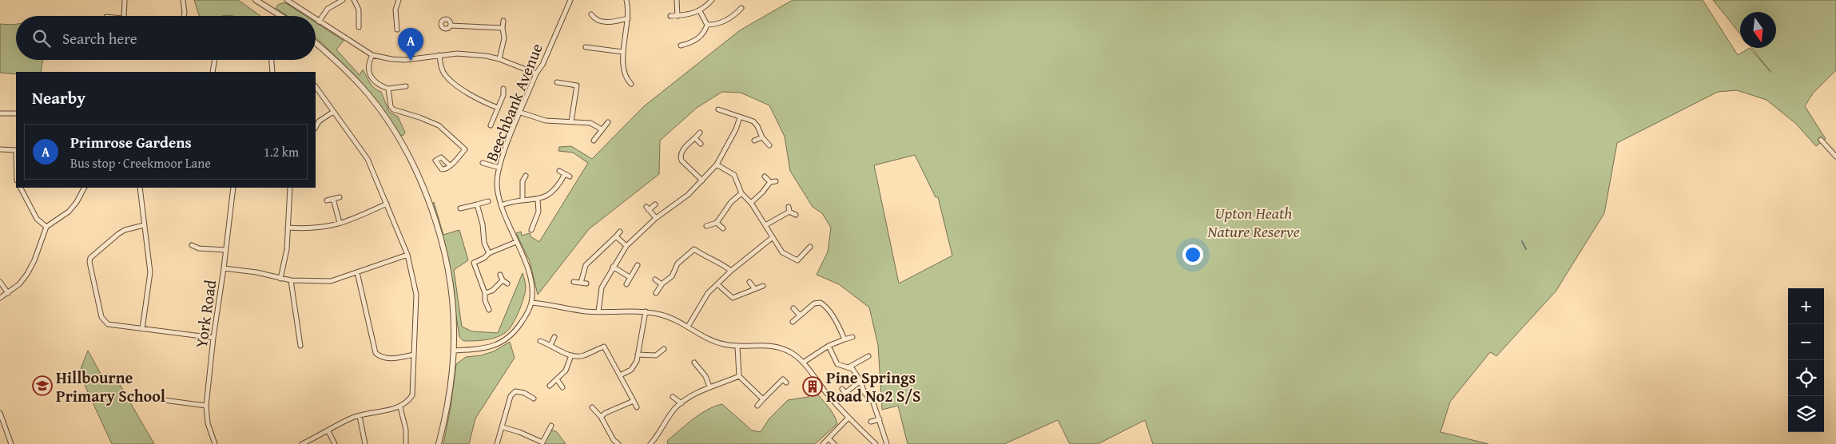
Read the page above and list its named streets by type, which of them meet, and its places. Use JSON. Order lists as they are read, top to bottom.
{
  "streets": {
    "street": ["Beechbank Avenue", "York Road"]
  },
  "parks": ["Upton Heath Nature Reserve"],
  "places": {
    "school or university": ["Hillbourne Primary School"],
    "building": ["Pine Springs Road No2 S/S"]
  },
  "north": "bottom",
  "page": {
    "search": "Search here",
    "pins": "A",
    "heading": "Nearby",
    "list": [
      {
        "mark": "A",
        "name": "Primrose Gardens",
        "note": "Bus stop · Creekmoor Lane",
        "value": "1.2 km"
      }
    ],
    "map_buttons": ["+", "−"]
  }
}
